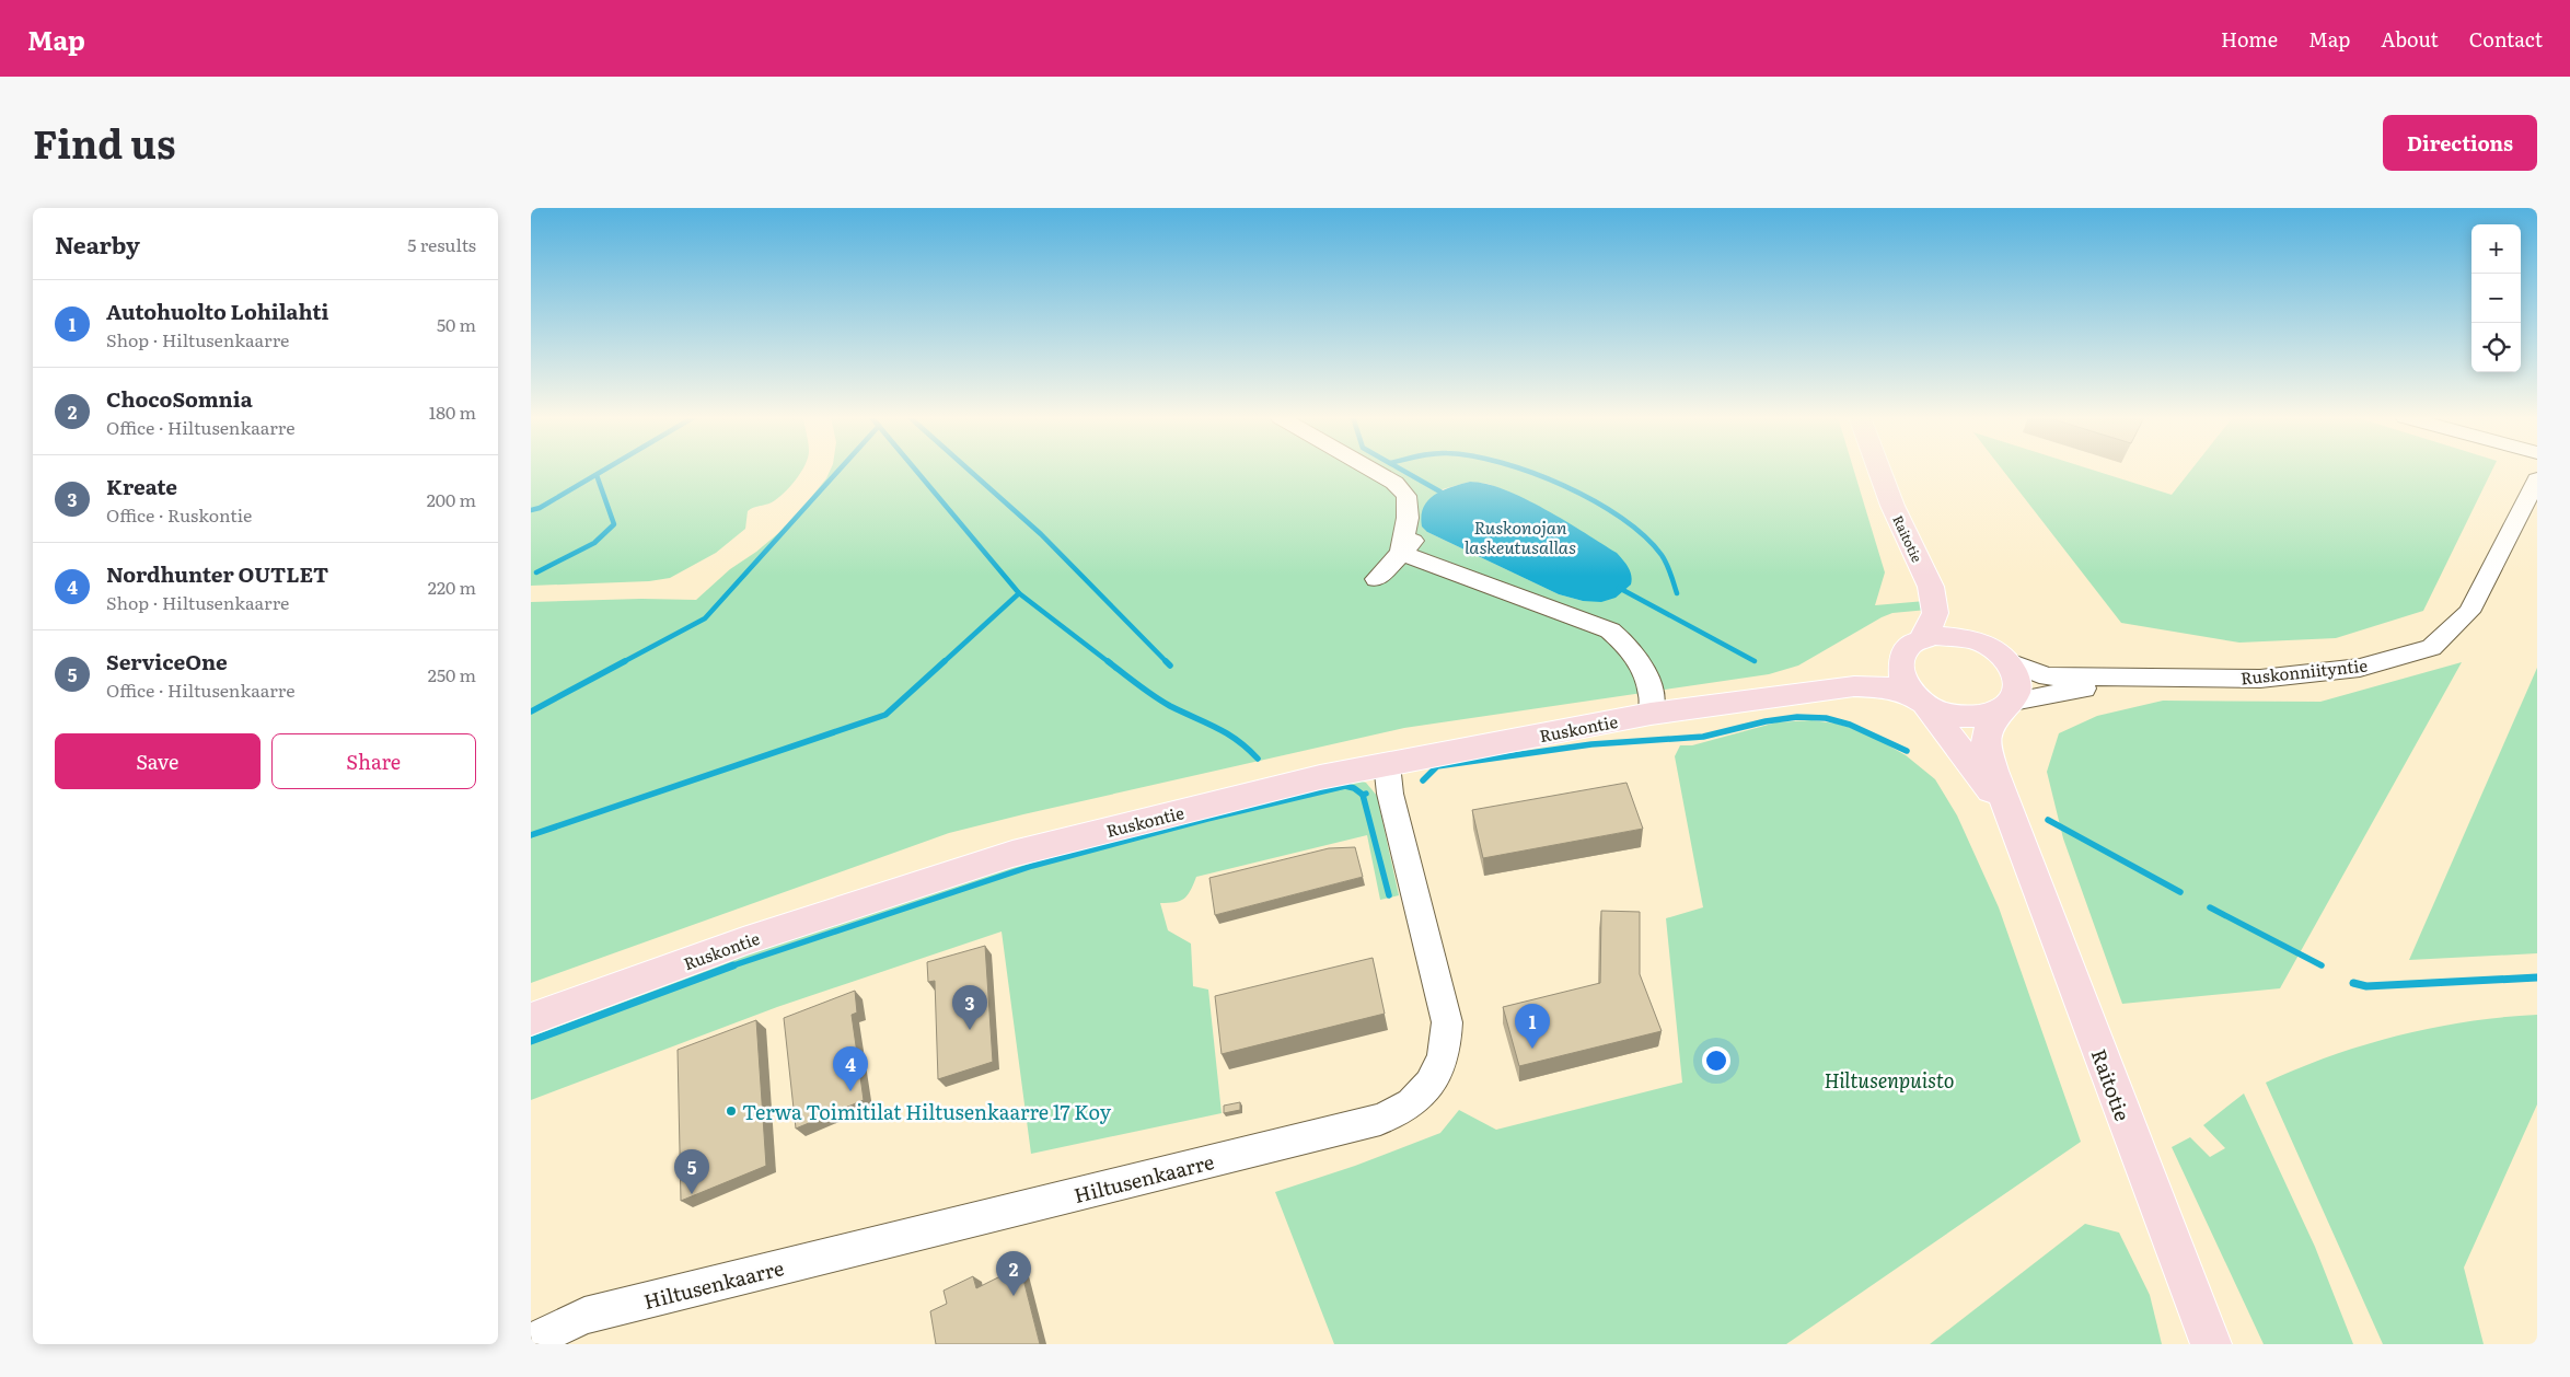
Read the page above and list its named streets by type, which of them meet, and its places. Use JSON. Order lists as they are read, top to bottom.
{
  "streets": {
    "main road": ["Raitotie", "Ruskontie"],
    "street": ["Ruskonniityntie", "Hiltusenkaarre"]
  },
  "crossings": [
    ["Raitotie", "Ruskonniityntie"],
    ["Raitotie", "Ruskontie"],
    ["Ruskonniityntie", "Ruskontie"],
    ["Ruskontie", "Hiltusenkaarre"]
  ],
  "water": ["Ruskonojan laskeutusallas"],
  "parks": ["Hiltusenpuisto"],
  "places": ["Terwa Toimitilat Hiltusenkaarre 17 Koy"],
  "page": {
    "header": "Map",
    "nav": [
      "Home",
      "Map",
      "About",
      "Contact"
    ],
    "title": "Find us",
    "buttons": [
      "Directions",
      ["Save", "Share"]
    ],
    "heading": ["Nearby", "5 results"],
    "map_buttons": ["+", "−"],
    "list": [
      {
        "mark": "1",
        "name": "Autohuolto Lohilahti",
        "note": "Shop · Hiltusenkaarre",
        "value": "50 m"
      },
      {
        "mark": "2",
        "name": "ChocoSomnia",
        "note": "Office · Hiltusenkaarre",
        "value": "180 m"
      },
      {
        "mark": "3",
        "name": "Kreate",
        "note": "Office · Ruskontie",
        "value": "200 m"
      },
      {
        "mark": "4",
        "name": "Nordhunter OUTLET",
        "note": "Shop · Hiltusenkaarre",
        "value": "220 m"
      },
      {
        "mark": "5",
        "name": "ServiceOne",
        "note": "Office · Hiltusenkaarre",
        "value": "250 m"
      }
    ],
    "pins": [
      "3",
      "1",
      "4",
      "5",
      "2"
    ]
  }
}
